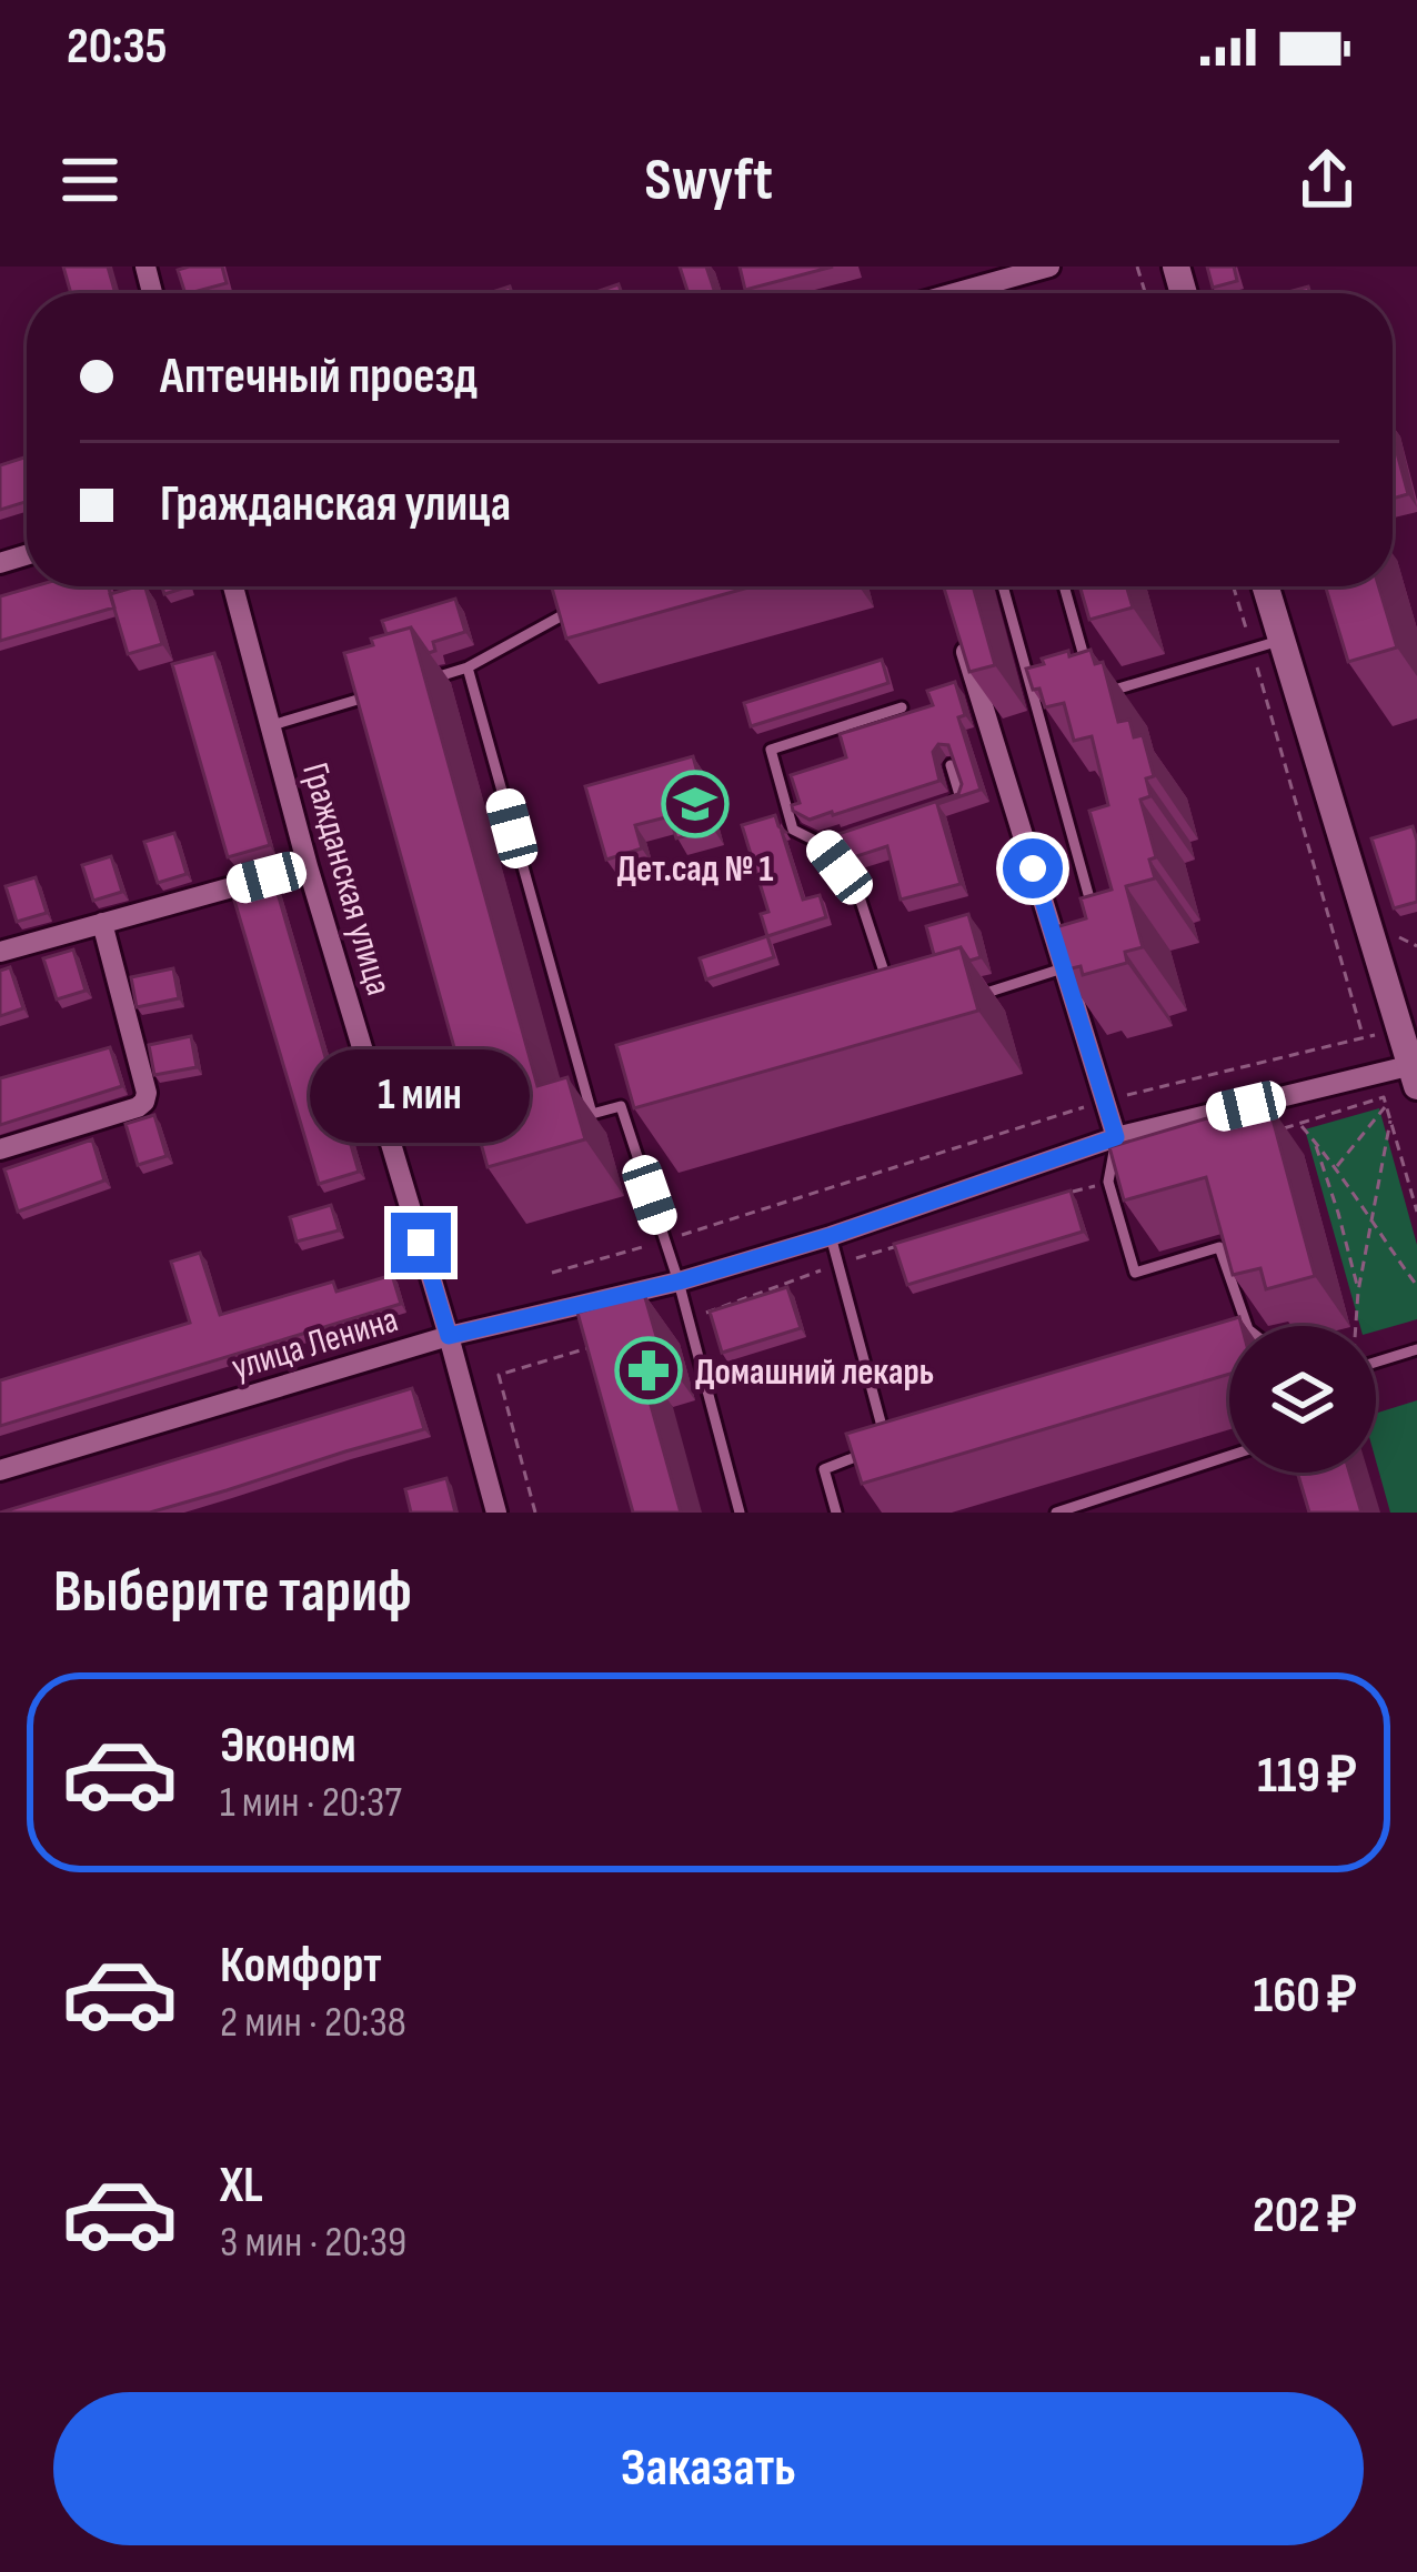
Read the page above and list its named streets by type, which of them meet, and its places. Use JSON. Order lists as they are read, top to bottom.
{
  "streets": {
    "street": ["Гражданская улица", "улица Ленина"]
  },
  "crossings": [
    ["Гражданская улица", "улица Ленина"]
  ],
  "places": {
    "school or university": ["Дет.сад № 1"],
    "pharmacy": ["Домашний лекарь"]
  },
  "page": {
    "status": "20:35",
    "header": "Swyft",
    "banner": ["Аптечный проезд", "Гражданская улица"],
    "bubble": "1 мин",
    "heading": "Выберите тариф",
    "list": [
      {
        "name": "Эконом",
        "note": "1 мин · 20:37",
        "value": "119 ₽"
      },
      {
        "name": "Комфорт",
        "note": "2 мин · 20:38",
        "value": "160 ₽"
      },
      {
        "name": "XL",
        "note": "3 мин · 20:39",
        "value": "202 ₽"
      }
    ],
    "buttons": "Заказать"
  }
}
